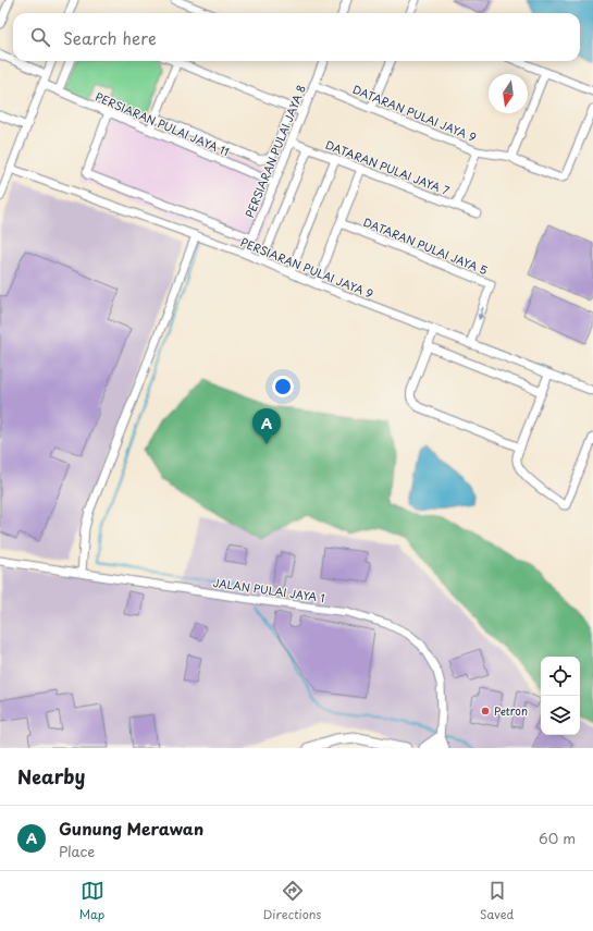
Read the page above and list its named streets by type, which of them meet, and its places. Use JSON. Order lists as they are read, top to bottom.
{
  "streets": {
    "street": [
      "DATARAN PULAI JAYA 9",
      "PERSIARAN PULAI JAYA 11",
      "PERSIARAN PULAI JAYA 8",
      "DATARAN PULAI JAYA 7",
      "DATARAN PULAI JAYA 5",
      "PERSIARAN PULAI JAYA 9",
      "JALAN PULAI JAYA 1"
    ]
  },
  "crossings": [
    ["DATARAN PULAI JAYA 9", "PERSIARAN PULAI JAYA 8"],
    ["DATARAN PULAI JAYA 9", "DATARAN PULAI JAYA 7"],
    ["PERSIARAN PULAI JAYA 11", "PERSIARAN PULAI JAYA 8"],
    ["PERSIARAN PULAI JAYA 8", "DATARAN PULAI JAYA 7"],
    ["PERSIARAN PULAI JAYA 8", "PERSIARAN PULAI JAYA 9"],
    ["DATARAN PULAI JAYA 5", "PERSIARAN PULAI JAYA 9"]
  ],
  "places": ["Petron"],
  "north": "bottom",
  "page": {
    "search": "Search here",
    "pins": "A",
    "heading": "Nearby",
    "list": [
      {
        "mark": "A",
        "name": "Gunung Merawan",
        "note": "Place",
        "value": "60 m"
      }
    ],
    "nav": ["Map", "Directions", "Saved"]
  }
}
